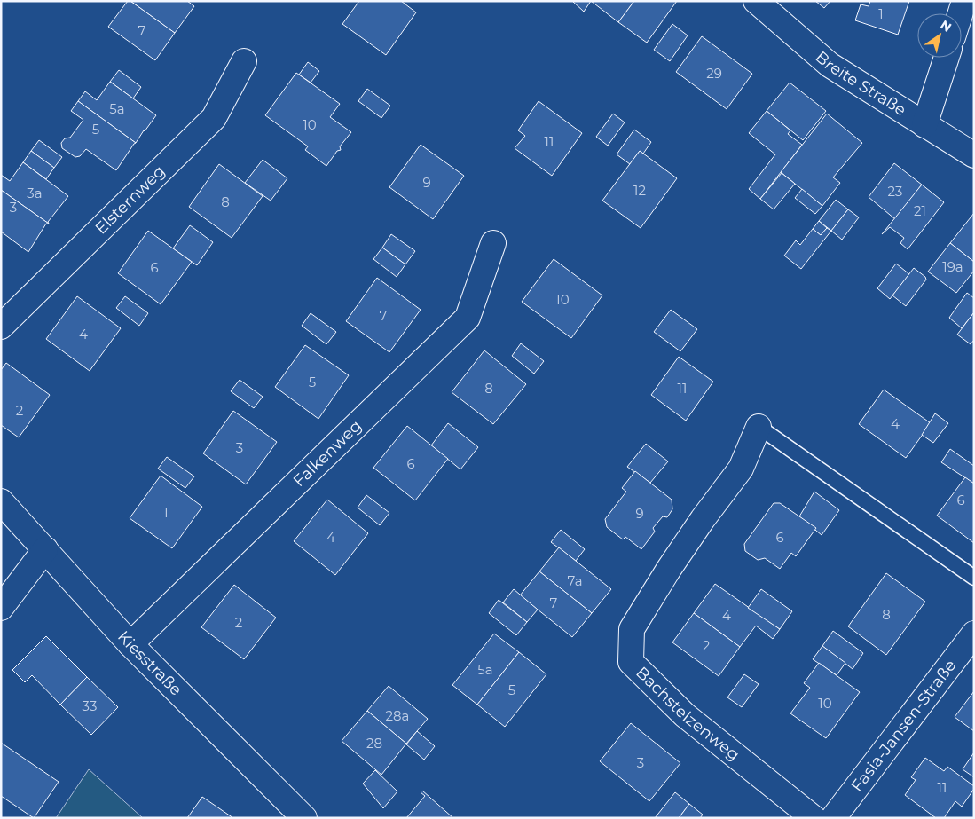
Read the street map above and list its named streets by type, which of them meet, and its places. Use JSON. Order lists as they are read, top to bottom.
{
  "streets": {
    "street": [
      "Breite Straße",
      "Elsternweg",
      "Falkenweg",
      "Kiesstraße",
      "Bachstelzenweg",
      "Fasia-Jansen-Straße"
    ]
  },
  "crossings": [
    ["Falkenweg", "Kiesstraße"]
  ],
  "house_numbers": [
    "1",
    "7",
    "29",
    "5a",
    "10",
    "5",
    "11",
    "9",
    "12",
    "23",
    "3a",
    "8",
    "3",
    "21",
    "19a",
    "6",
    "10",
    "7",
    "4",
    "5",
    "8",
    "11",
    "2",
    "4",
    "3",
    "6",
    "6",
    "1",
    "9",
    "4",
    "6",
    "7a",
    "7",
    "8",
    "4",
    "2",
    "2",
    "5a",
    "5",
    "10",
    "33",
    "28a",
    "28",
    "3",
    "11"
  ],
  "north": "top right"
}
